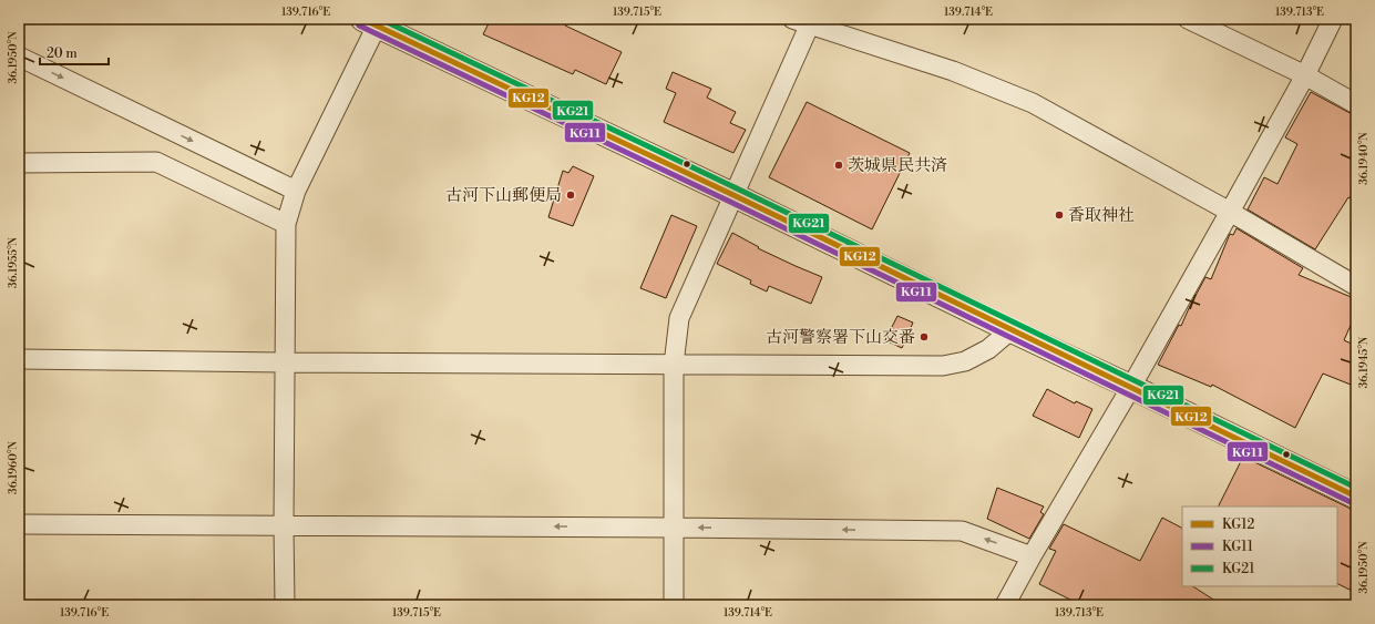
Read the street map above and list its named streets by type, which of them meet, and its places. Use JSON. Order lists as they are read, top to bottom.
{
  "places": [
    "茨城県民共済",
    "古河下山郵便局",
    "香取神社",
    "古河警察署下山交番"
  ],
  "lines": ["transit line KG12", "transit line KG21", "transit line KG11"],
  "legend": ["KG12", "KG11", "KG21"],
  "scale_bar": "20 m",
  "coordinates": [
    "139.716°E",
    "139.715°E",
    "139.714°E",
    "139.713°E",
    "36.1950°N",
    "36.1940°N",
    "36.1955°N",
    "36.1945°N",
    "36.1960°N"
  ]
}
